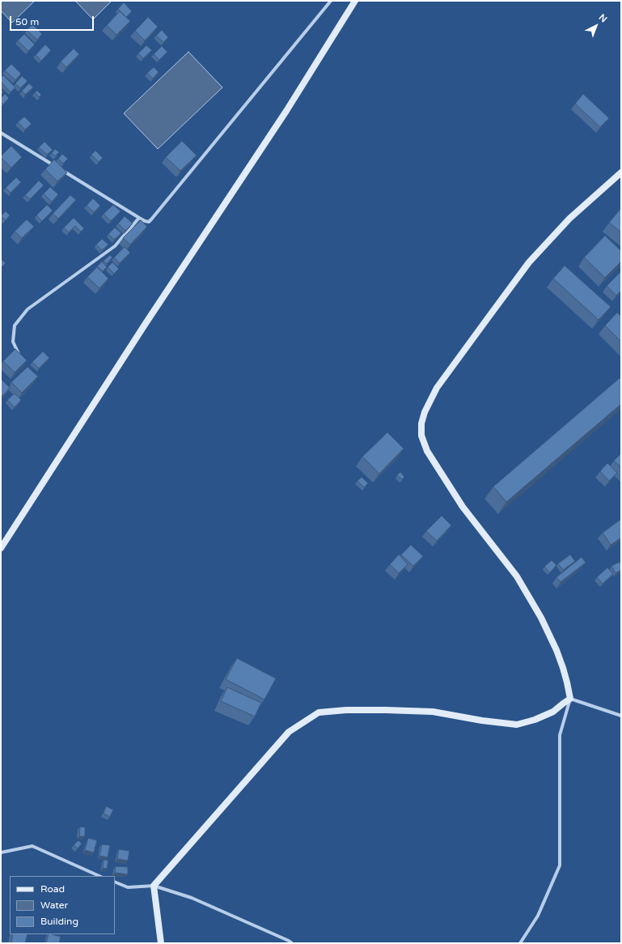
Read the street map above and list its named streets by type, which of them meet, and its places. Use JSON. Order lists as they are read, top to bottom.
{
  "legend": ["Road", "Water", "Building"],
  "scale_bar": "50 m",
  "north": "top right"
}
